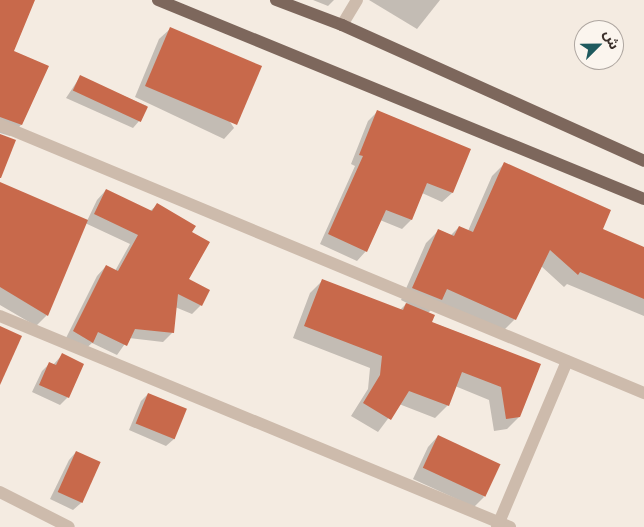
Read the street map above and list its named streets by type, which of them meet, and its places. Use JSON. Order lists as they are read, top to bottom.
{
  "north": "top right"
}
